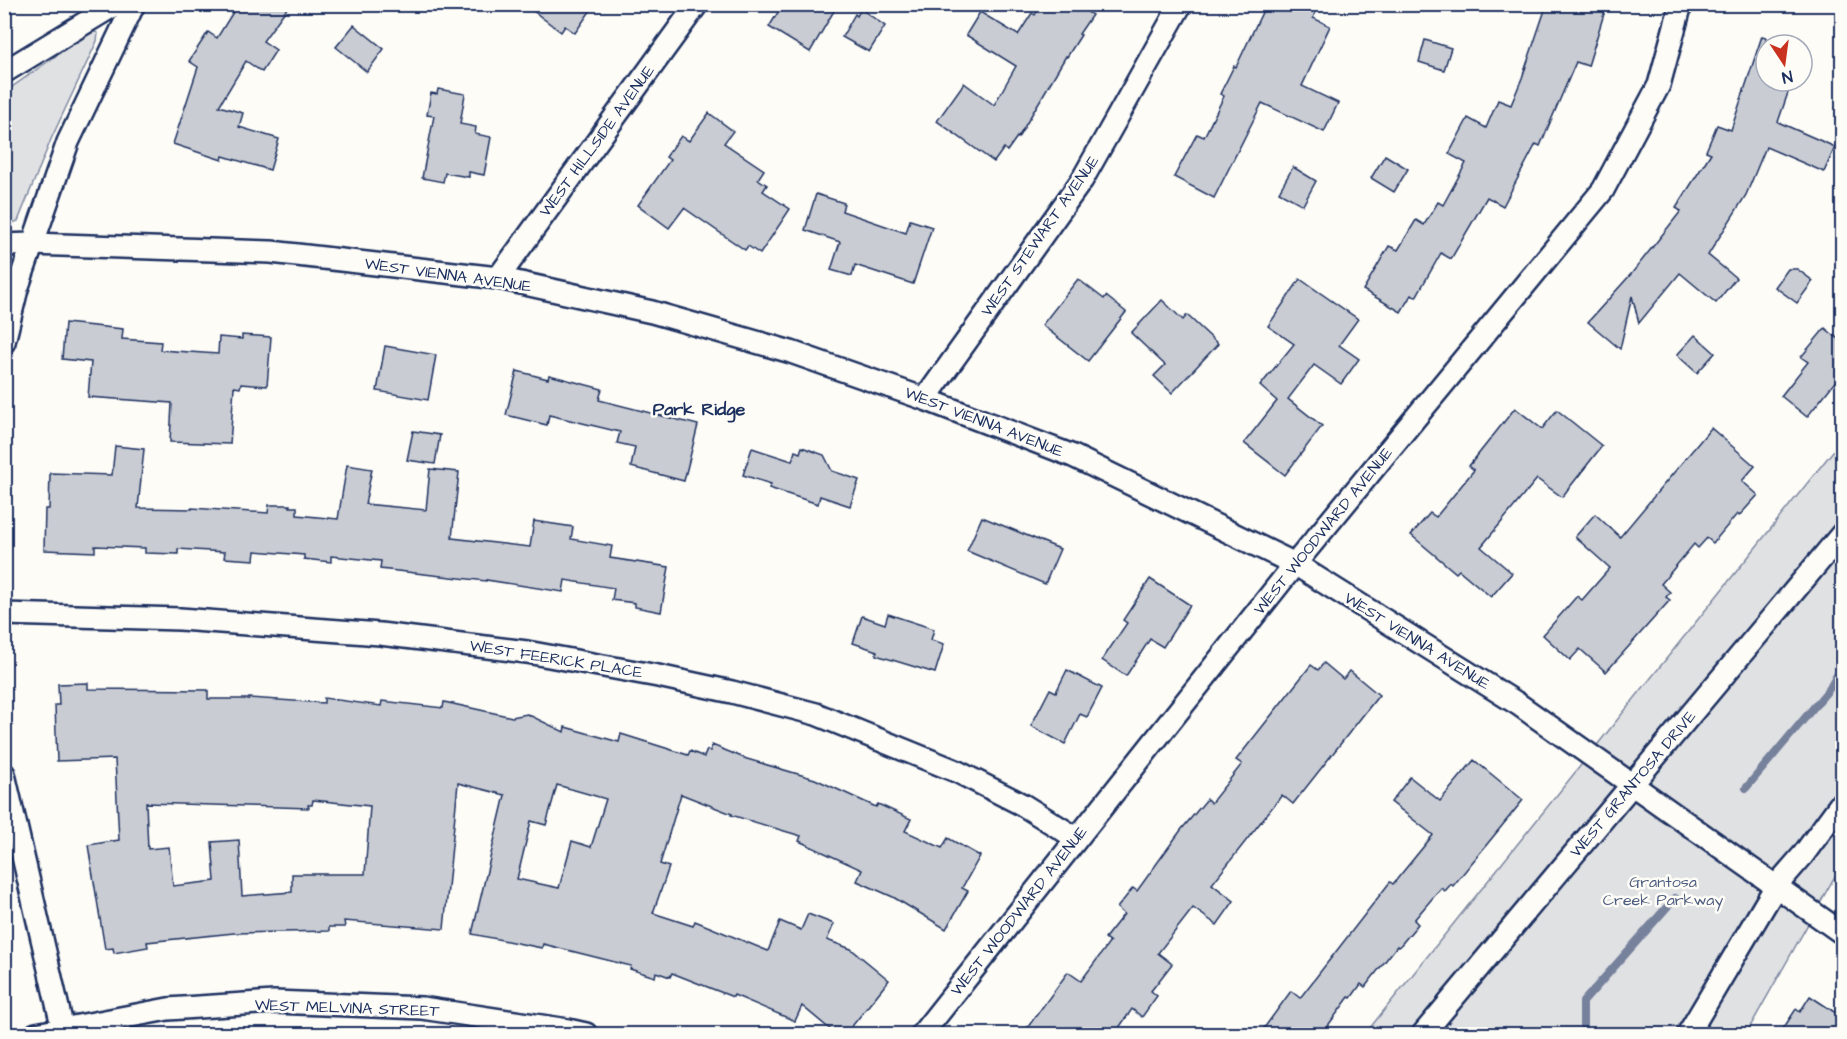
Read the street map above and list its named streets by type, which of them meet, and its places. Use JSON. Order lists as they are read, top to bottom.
{
  "streets": {
    "street": [
      "WEST HILLSIDE AVENUE",
      "WEST STEWART AVENUE",
      "WEST VIENNA AVENUE",
      "WEST WOODWARD AVENUE",
      "WEST FEERICK PLACE",
      "WEST GRANTOSA DRIVE",
      "WEST MELVINA STREET"
    ]
  },
  "crossings": [
    ["WEST HILLSIDE AVENUE", "WEST VIENNA AVENUE"],
    ["WEST STEWART AVENUE", "WEST VIENNA AVENUE"],
    ["WEST VIENNA AVENUE", "WEST WOODWARD AVENUE"],
    ["WEST VIENNA AVENUE", "WEST GRANTOSA DRIVE"],
    ["WEST WOODWARD AVENUE", "WEST FEERICK PLACE"]
  ],
  "districts": ["Park Ridge"],
  "parks": ["Grantosa Creek Parkway"],
  "north": "bottom"
}
